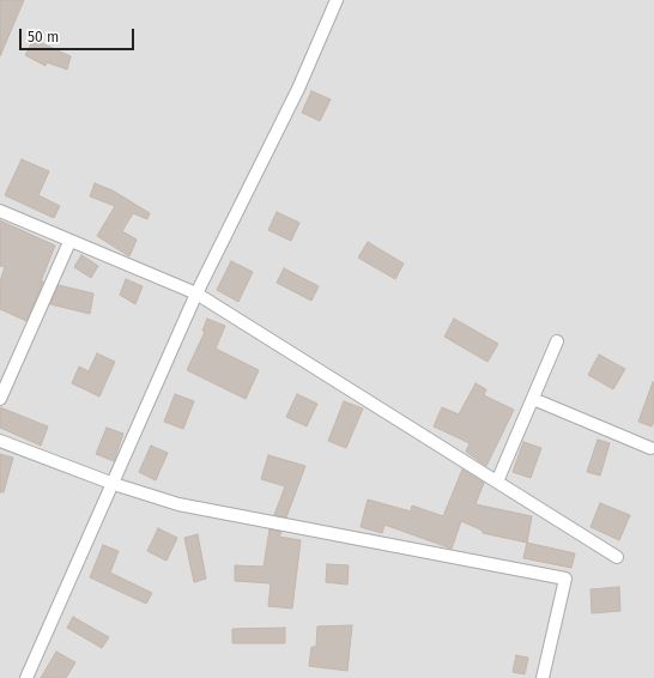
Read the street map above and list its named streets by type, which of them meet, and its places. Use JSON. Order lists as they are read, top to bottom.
{
  "scale_bar": "50 m"
}
